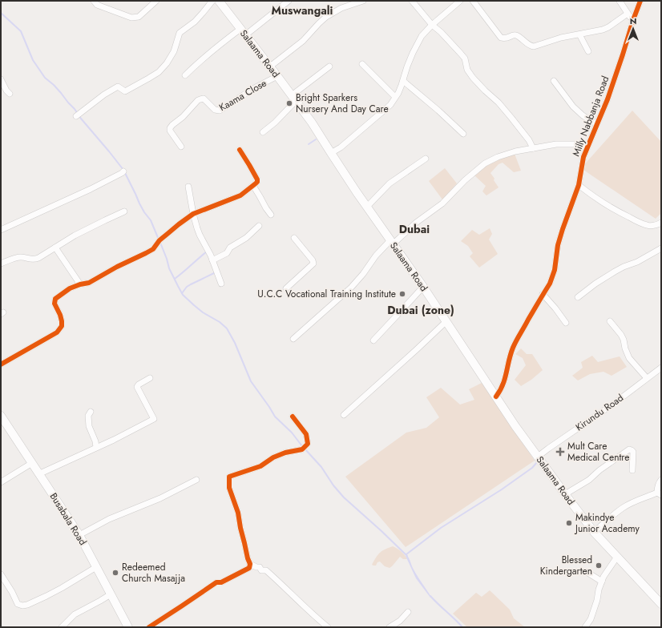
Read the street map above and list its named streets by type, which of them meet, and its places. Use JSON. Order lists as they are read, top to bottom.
{
  "streets": {
    "main road": ["Salaama Road", "Busabala Road"],
    "street": ["Kaama Close", "Milly Nabbanja Road", "Kirundu Road"]
  },
  "crossings": [
    ["Salaama Road", "Kaama Close"],
    ["Salaama Road", "Milly Nabbanja Road"],
    ["Salaama Road", "Kirundu Road"]
  ],
  "districts": ["Muswangali", "Dubai", "Dubai (zone)"],
  "places": {
    "other": [
      "Bright Sparkers Nursery And Day Care",
      "U.C.C Vocational Training Institute",
      "Makindye Junior Academy",
      "Blessed Kindergarten",
      "Redeemed Church Masajja"
    ],
    "health": ["Mult Care Medical Centre"]
  },
  "north": "top"
}
